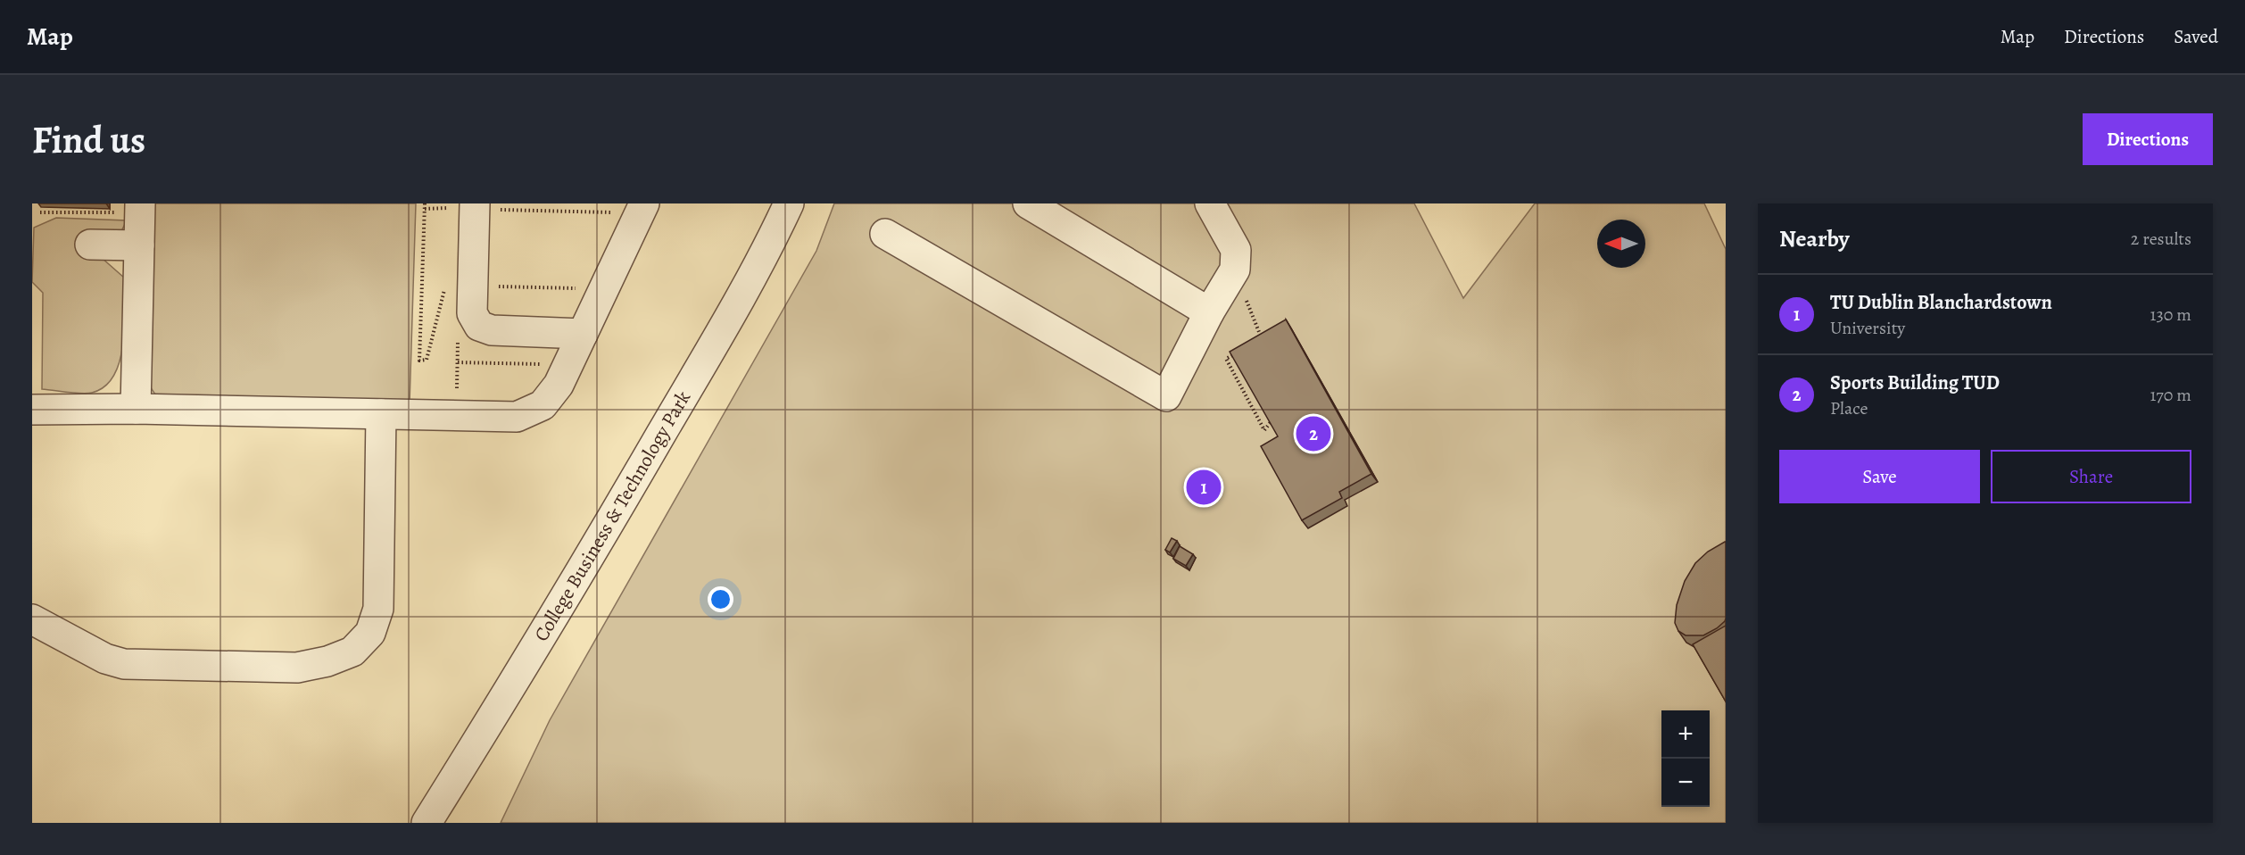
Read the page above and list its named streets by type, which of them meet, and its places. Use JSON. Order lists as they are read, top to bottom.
{
  "streets": {
    "lane": ["College Business & Technology Park"]
  },
  "north": "left",
  "page": {
    "header": "Map",
    "nav": ["Map", "Directions", "Saved"],
    "buttons": [
      "Directions",
      ["Save", "Share"]
    ],
    "title": "Find us",
    "heading": ["Nearby", "2 results"],
    "list": [
      {
        "mark": "1",
        "name": "TU Dublin Blanchardstown",
        "note": "University",
        "value": "130 m"
      },
      {
        "mark": "2",
        "name": "Sports Building TUD",
        "note": "Place",
        "value": "170 m"
      }
    ],
    "pins": ["2", "1"],
    "map_buttons": ["+", "−"]
  }
}
